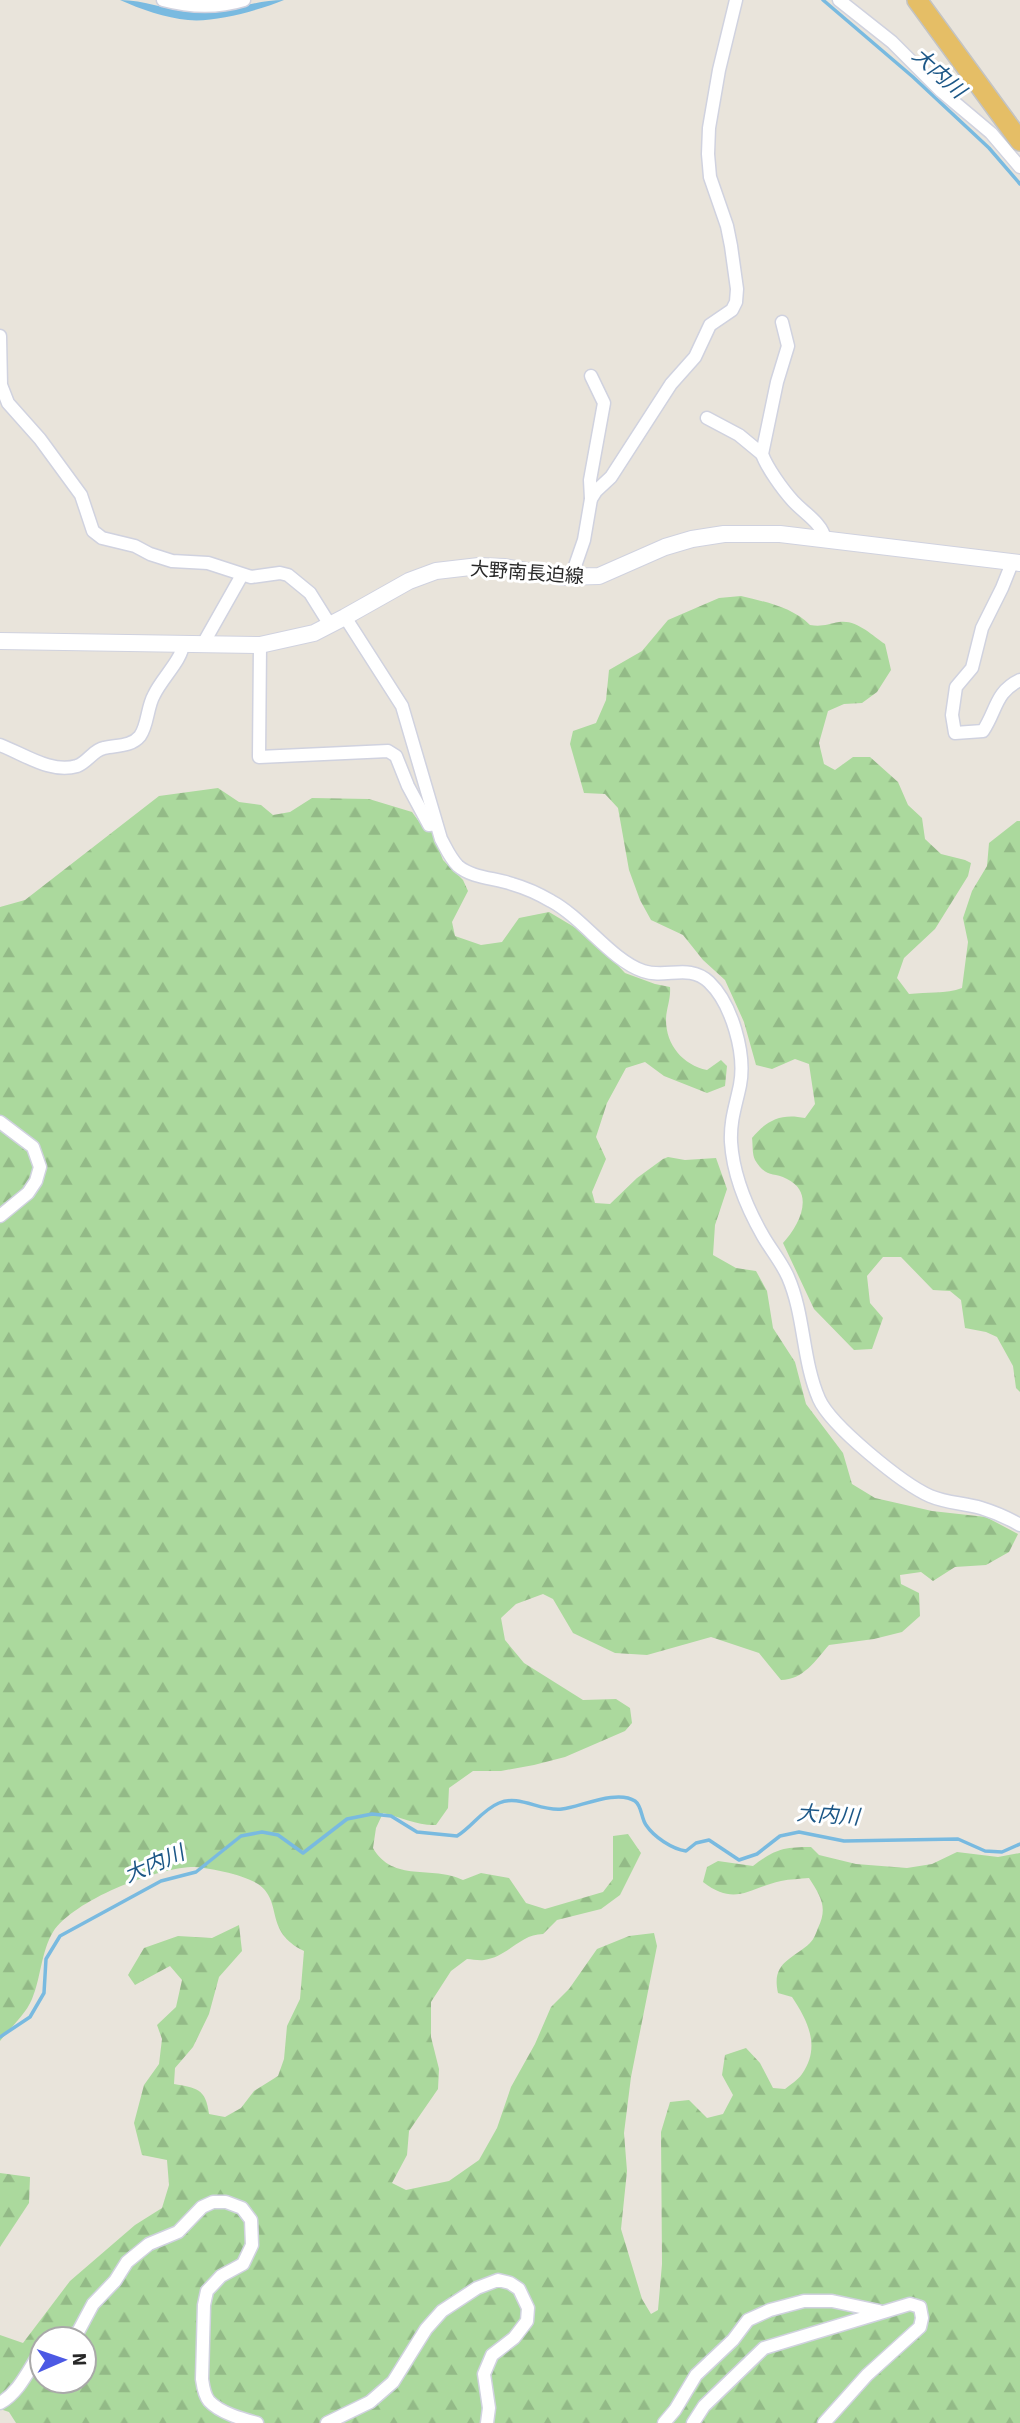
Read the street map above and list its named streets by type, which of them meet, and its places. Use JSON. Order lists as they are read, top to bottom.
{
  "streets": {
    "main road": ["大野南長迫線"]
  },
  "water": ["大内川"],
  "north": "right"
}
